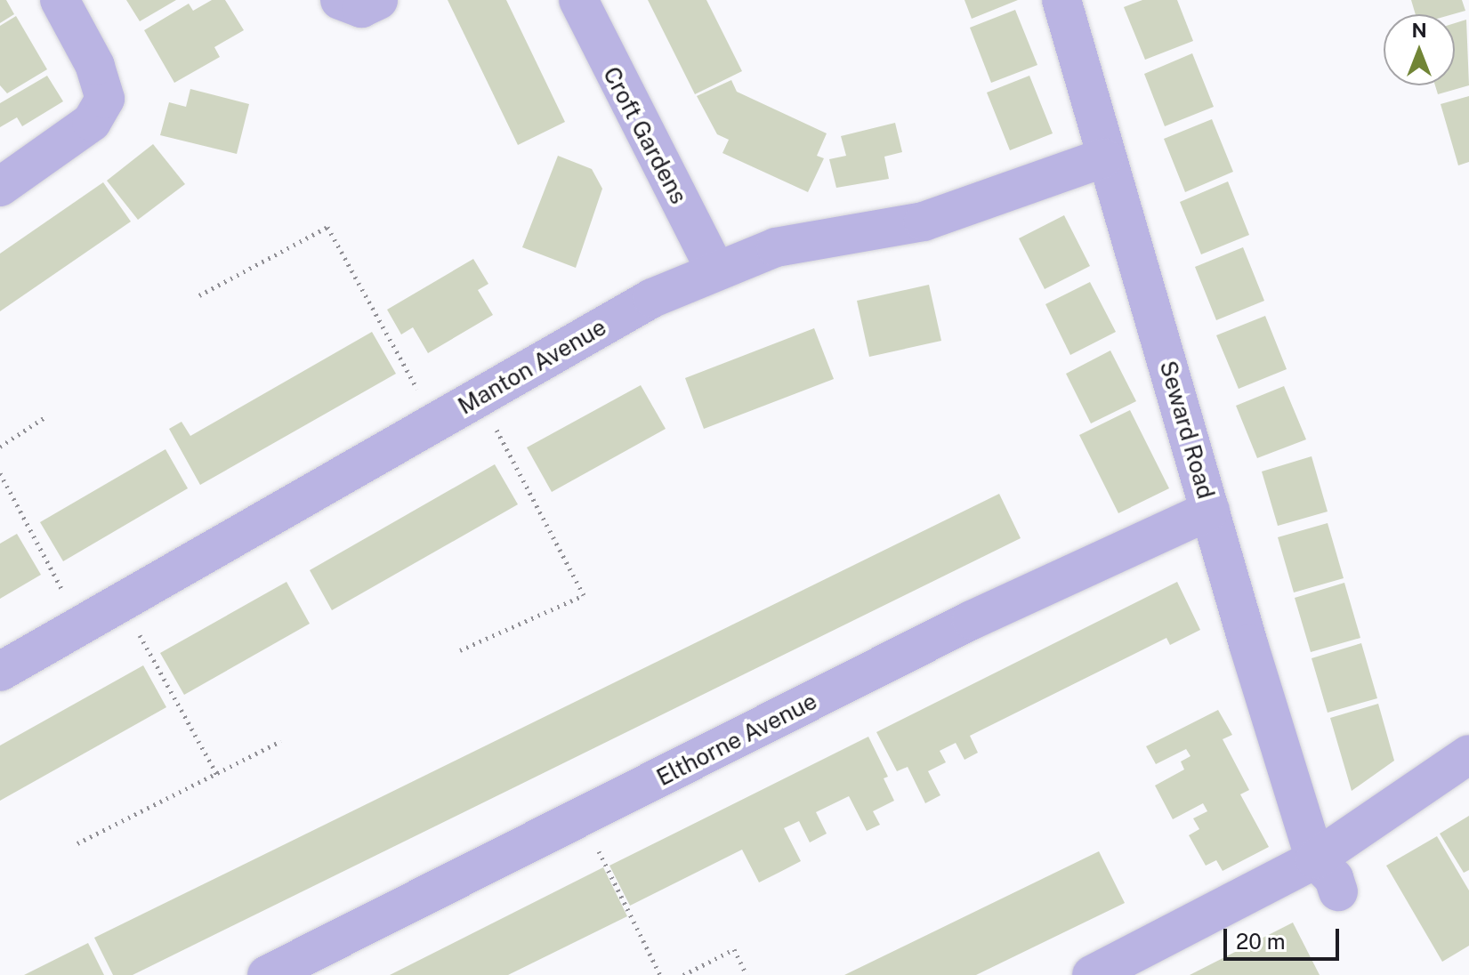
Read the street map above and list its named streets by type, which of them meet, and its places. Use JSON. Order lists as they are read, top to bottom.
{
  "streets": {
    "street": [
      "Croft Gardens",
      "Manton Avenue",
      "Seward Road",
      "Elthorne Avenue"
    ]
  },
  "crossings": [
    ["Croft Gardens", "Manton Avenue"],
    ["Manton Avenue", "Seward Road"],
    ["Seward Road", "Elthorne Avenue"]
  ],
  "scale_bar": "20 m",
  "north": "top"
}
